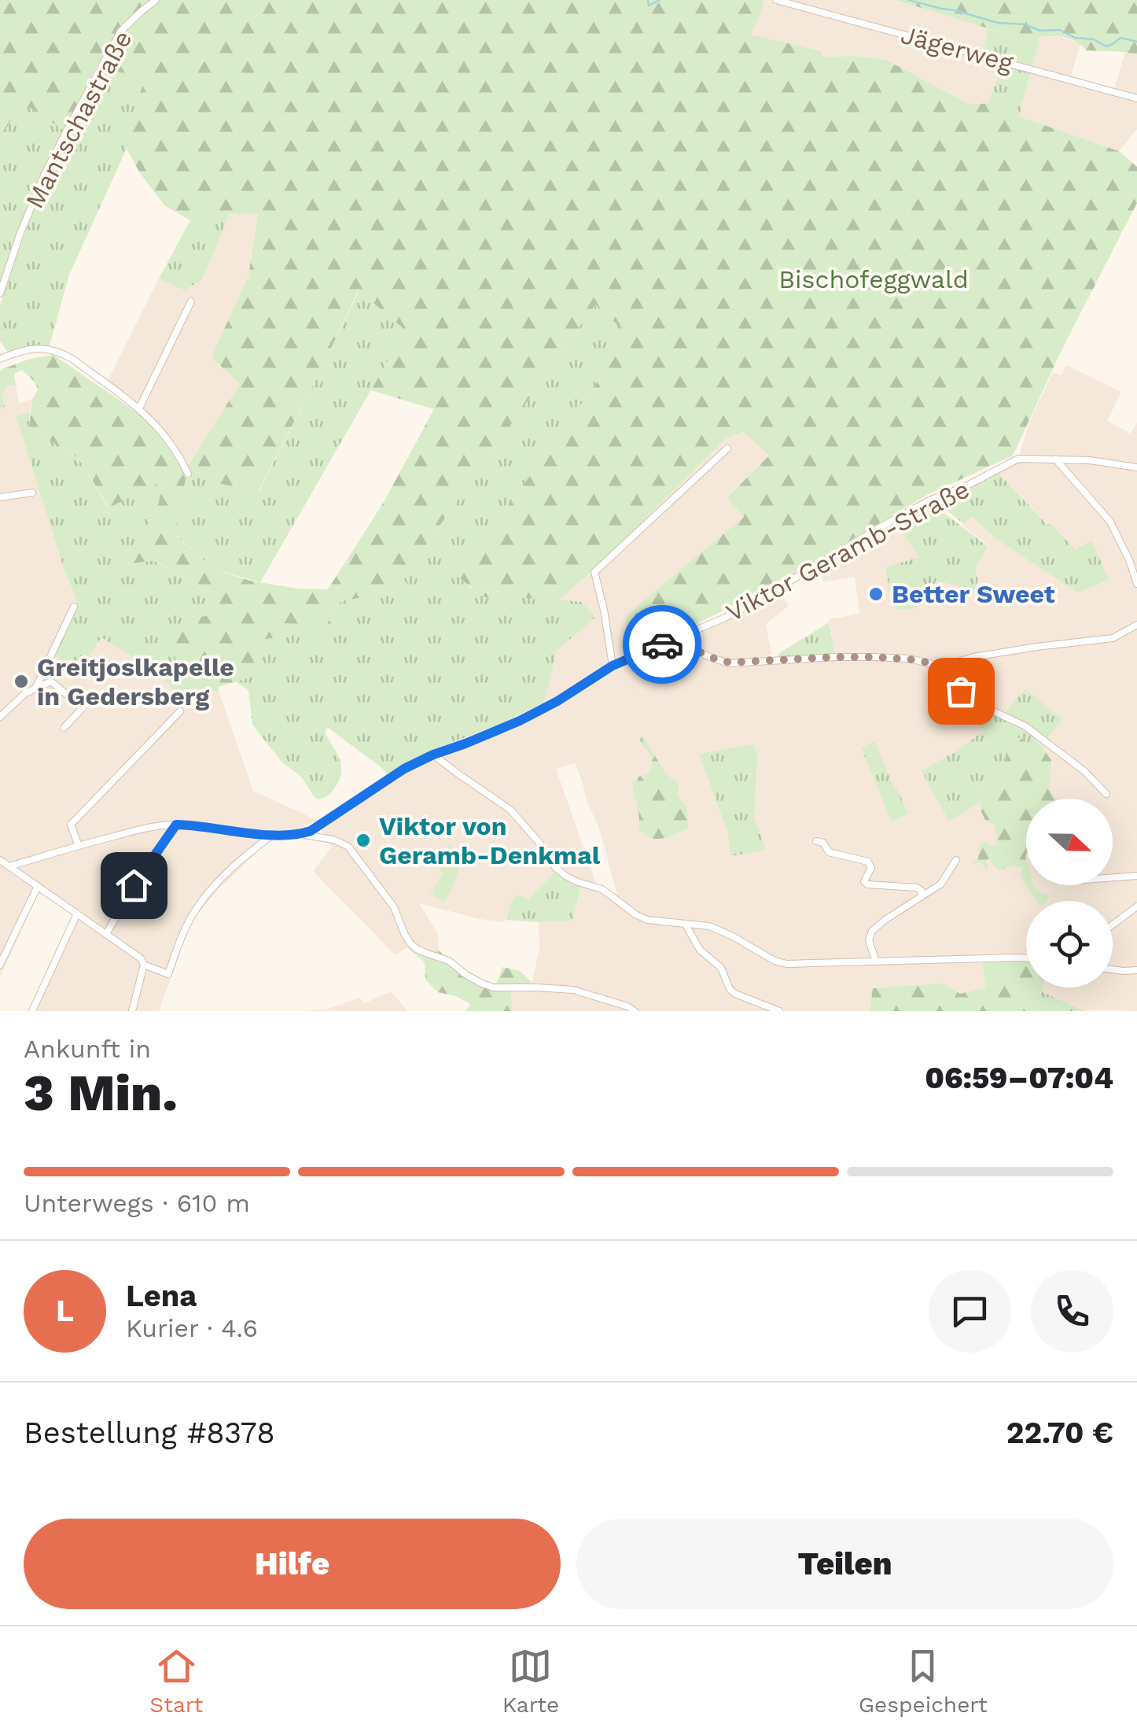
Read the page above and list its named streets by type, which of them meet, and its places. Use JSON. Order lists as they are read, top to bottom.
{
  "streets": {
    "street": ["Jägerweg", "Mantschastraße", "Viktor Geramb-Straße"]
  },
  "parks": ["Bischofeggwald"],
  "places": ["Better Sweet", "Greitjoslkapelle in Gedersberg", "Viktor von Geramb-Denkmal"],
  "north": "right",
  "page": {
    "heading": ["3 Min.", "Ankunft in", "06:59–07:04"],
    "panel": [
      "Lena",
      "Kurier · 4.6",
      "Bestellung #8378",
      "22.70 €"
    ],
    "bar": "Unterwegs · 610 m",
    "round": "L",
    "buttons": ["Hilfe", "Teilen"],
    "tabs": ["Start", "Karte", "Gespeichert"]
  }
}
